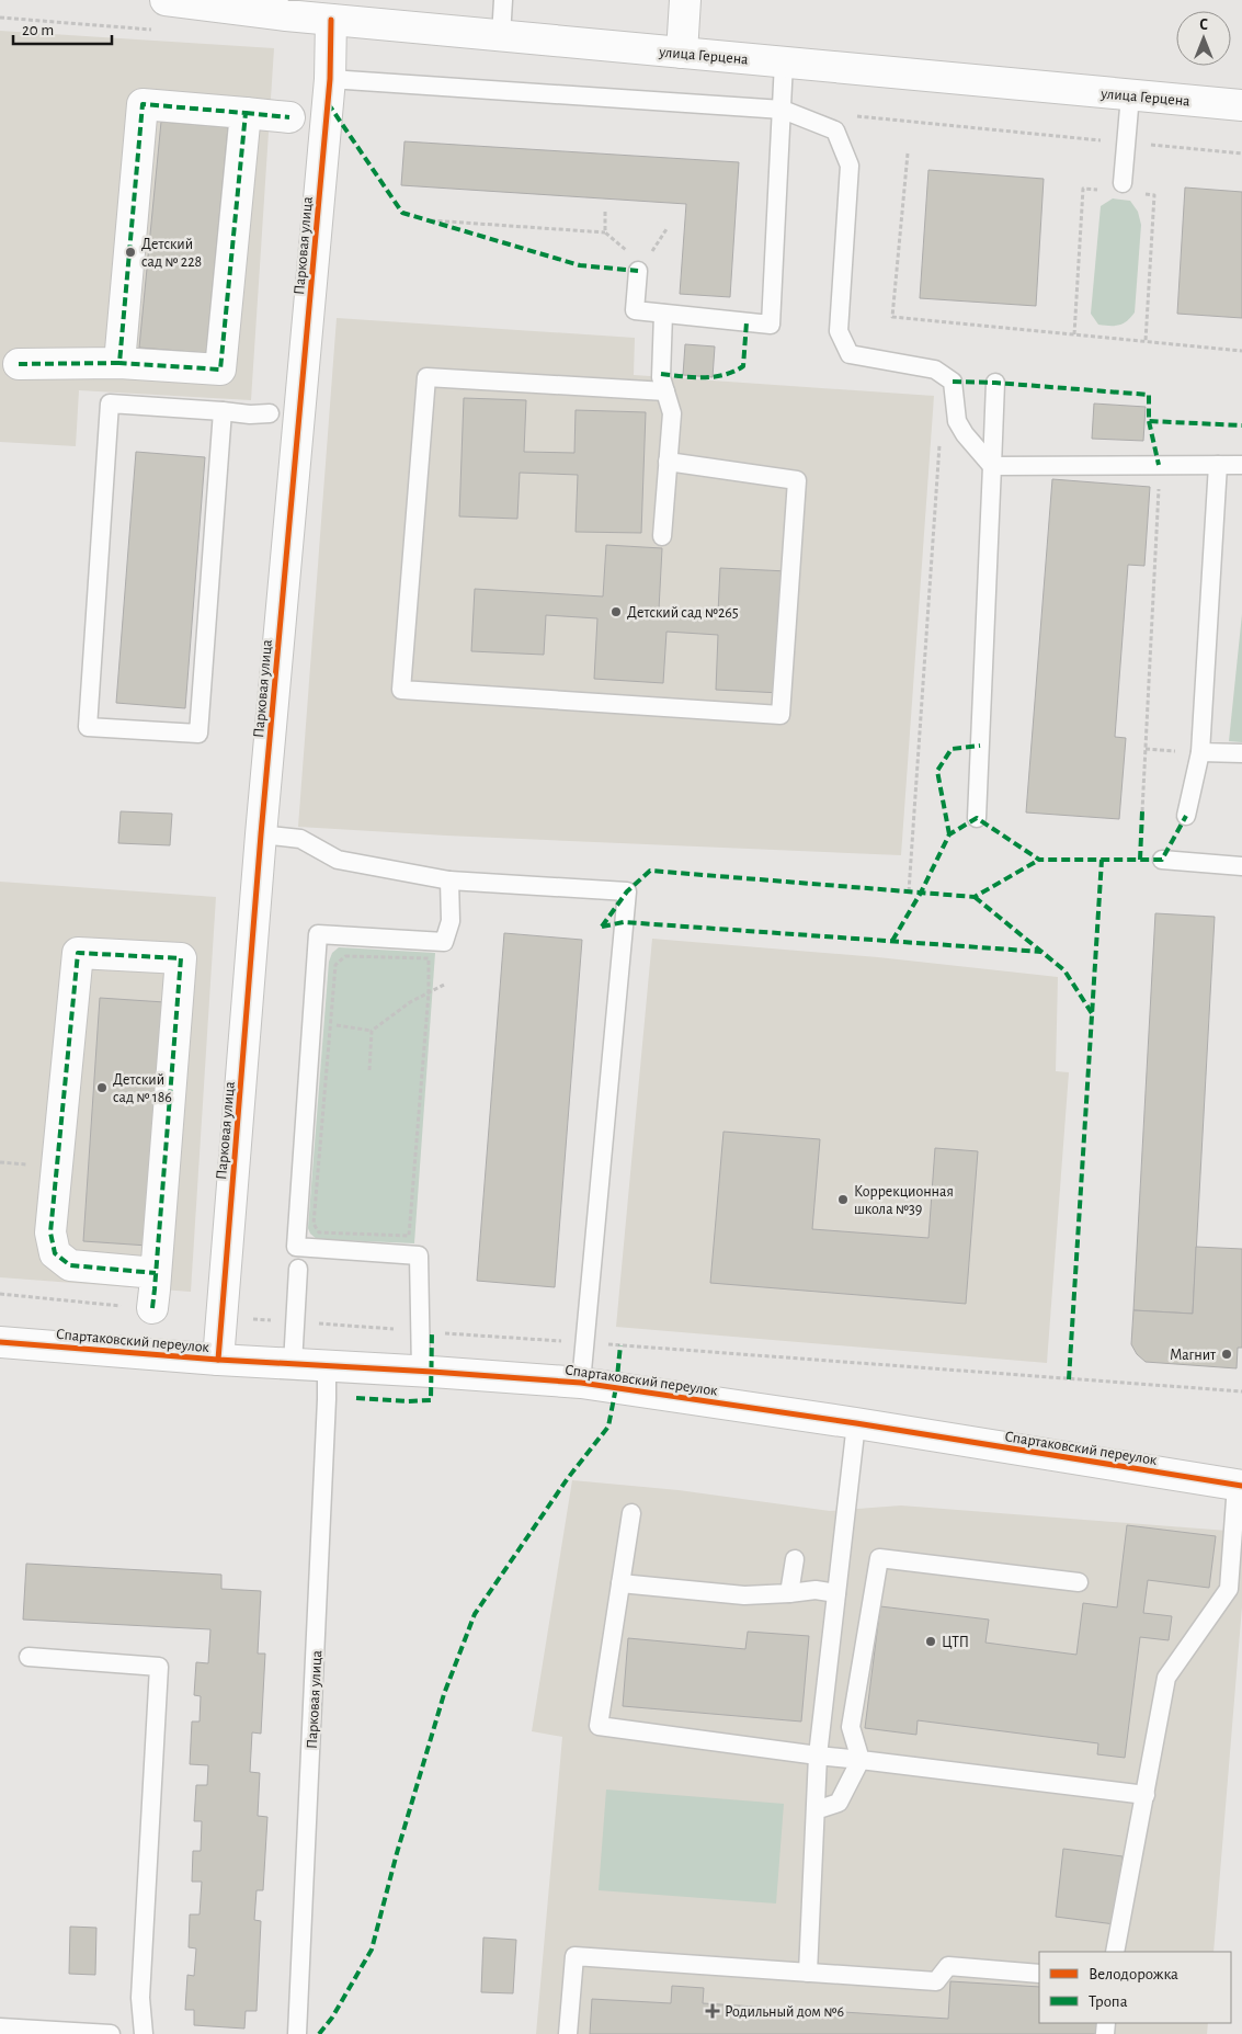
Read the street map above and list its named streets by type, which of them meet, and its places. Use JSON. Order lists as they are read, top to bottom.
{
  "streets": {
    "street": ["улица Герцена", "Парковая улица", "Спартаковский переулок"]
  },
  "crossings": [
    ["улица Герцена", "Парковая улица"],
    ["Парковая улица", "Спартаковский переулок"]
  ],
  "places": {
    "other": [
      "Детский сад № 228",
      "Детский сад №265",
      "Детский сад № 186",
      "Коррекционная школа №39",
      "Магнит",
      "ЦТП"
    ],
    "health": ["Родильный дом №6"]
  },
  "legend": ["Велодорожка", "Тропа"],
  "scale_bar": "20 m",
  "north": "top"
}
